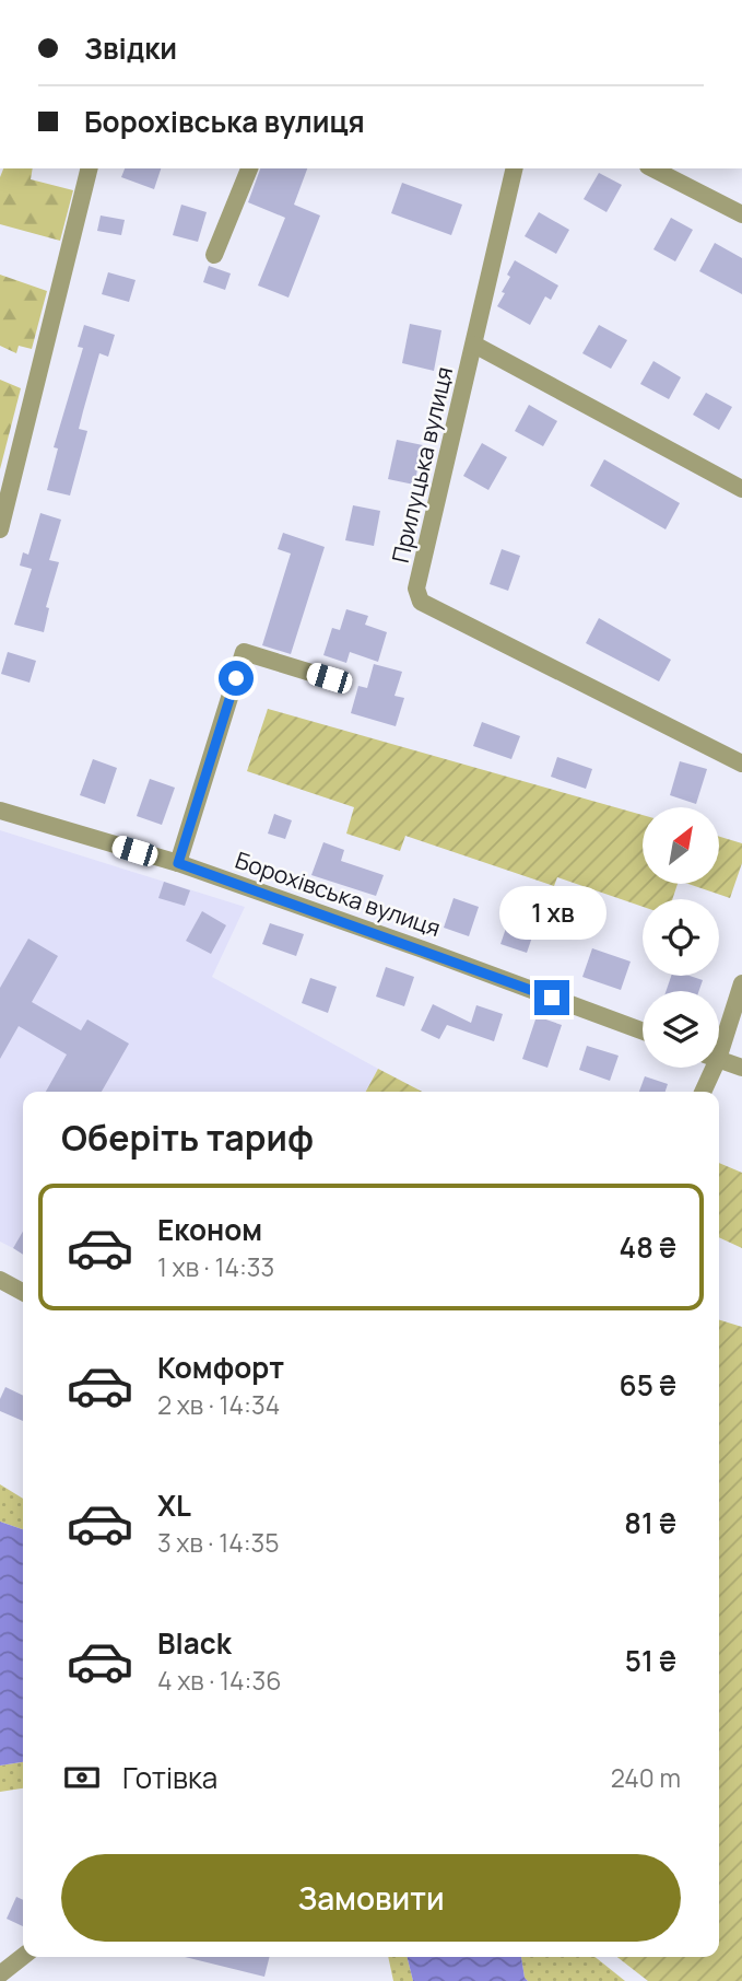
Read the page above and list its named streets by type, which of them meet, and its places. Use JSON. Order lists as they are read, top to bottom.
{
  "streets": {
    "street": ["Прилуцька вулиця", "Борохівська вулиця"]
  },
  "north": "top right",
  "page": {
    "banner": ["Звідки", "Борохівська вулиця"],
    "bubble": "1 хв",
    "heading": "Оберіть тариф",
    "list": [
      {
        "name": "Економ",
        "note": "1 хв · 14:33",
        "value": "48 ₴"
      },
      {
        "name": "Комфорт",
        "note": "2 хв · 14:34",
        "value": "65 ₴"
      },
      {
        "name": "XL",
        "note": "3 хв · 14:35",
        "value": "81 ₴"
      },
      {
        "name": "Black",
        "note": "4 хв · 14:36",
        "value": "51 ₴"
      }
    ],
    "pay": ["Готівка", "240 m"],
    "buttons": "Замовити"
  }
}
